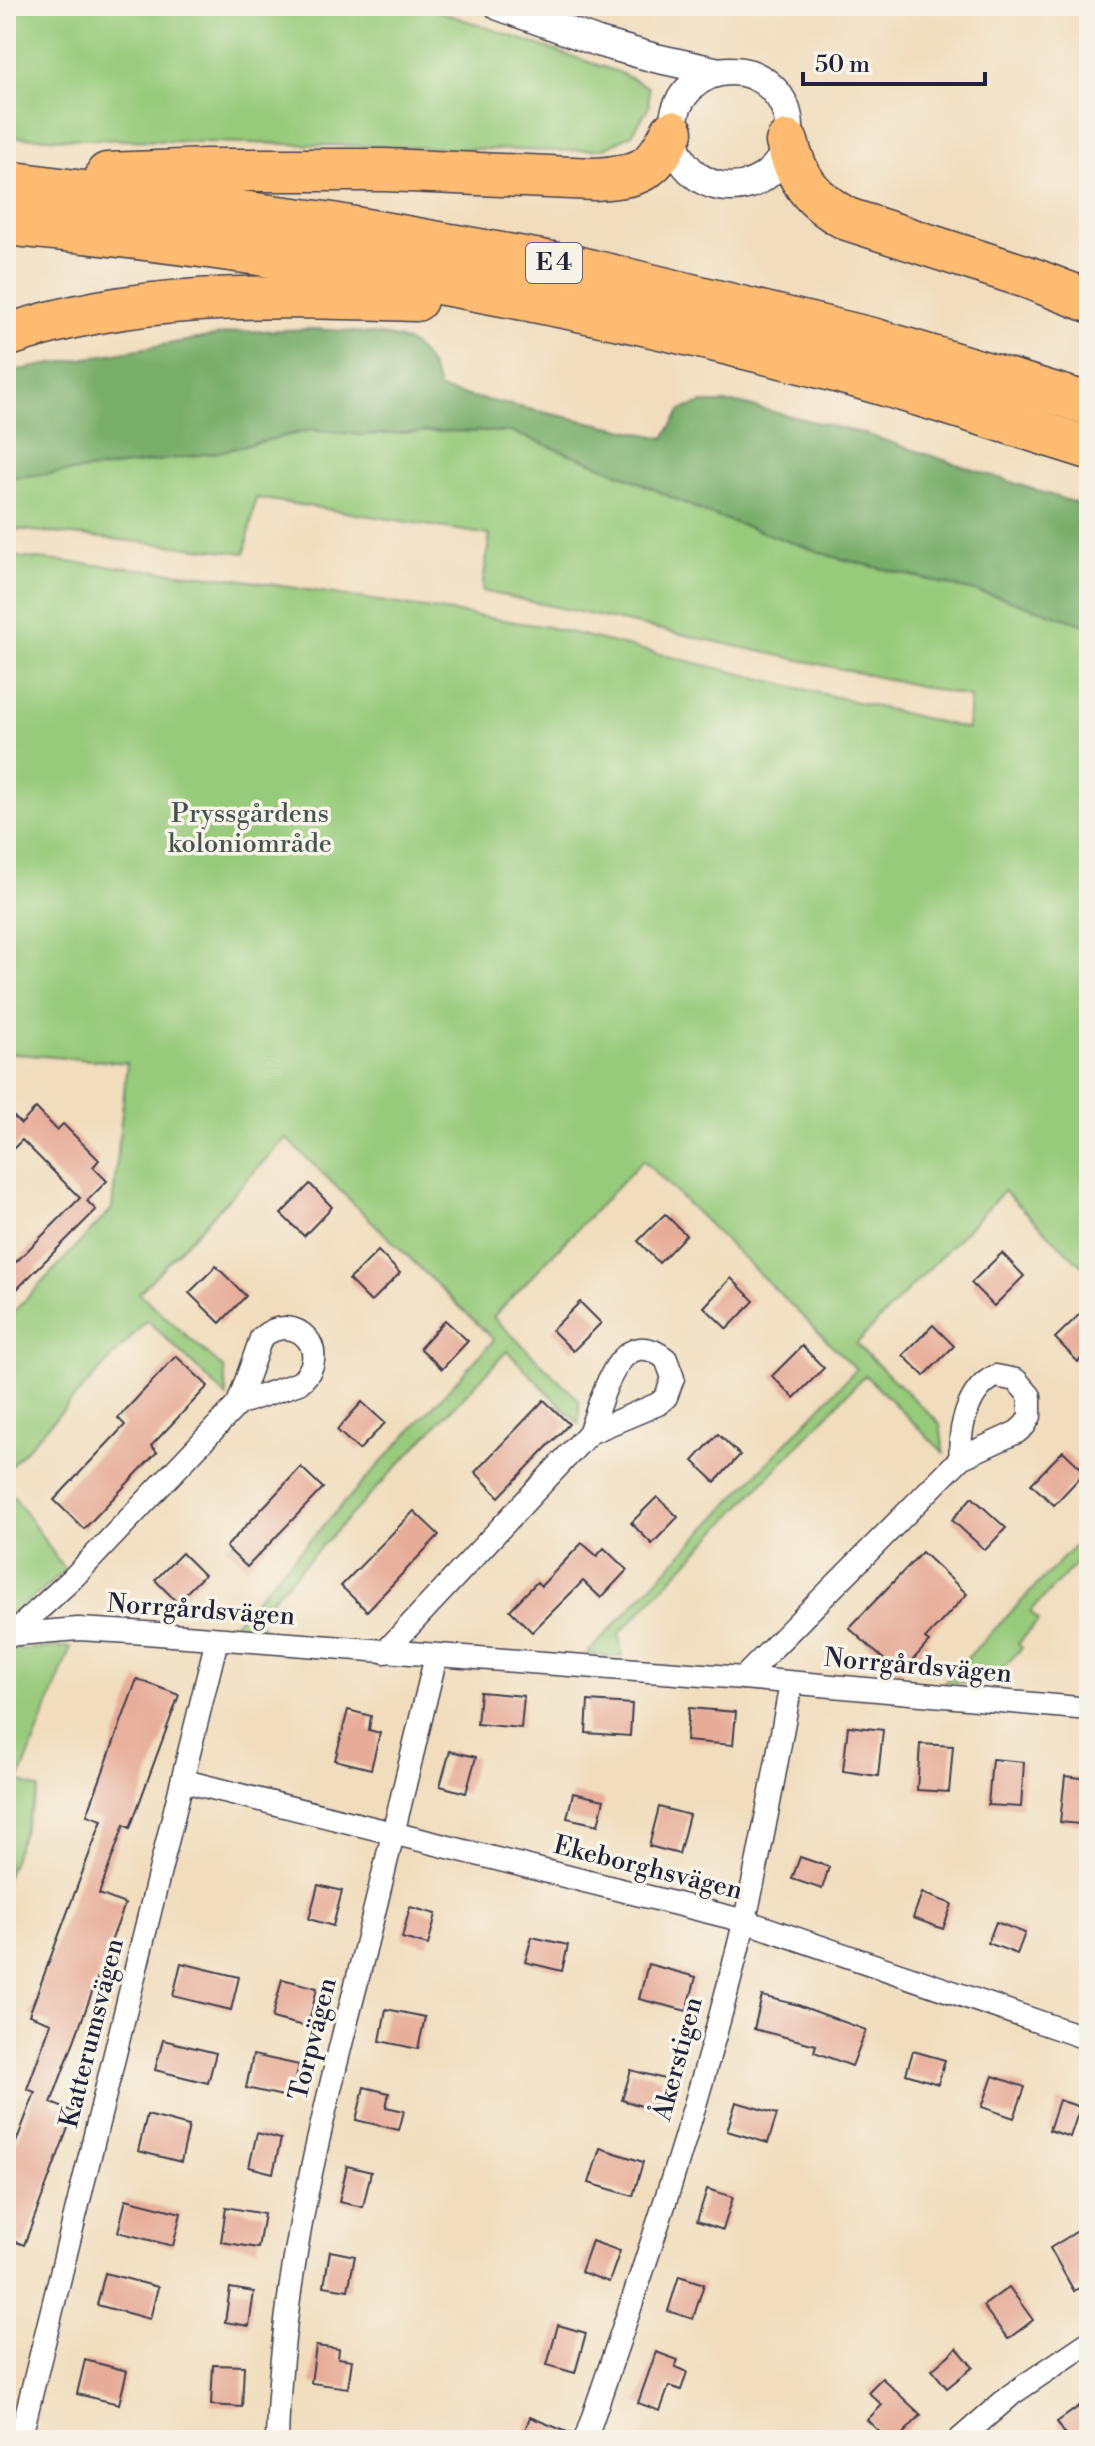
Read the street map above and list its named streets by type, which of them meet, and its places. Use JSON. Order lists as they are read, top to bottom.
{
  "streets": {
    "highway": ["E 4"],
    "street": [
      "Norrgårdsvägen",
      "Ekeborghsvägen",
      "Katterumsvägen",
      "Torpvägen",
      "Åkerstigen"
    ]
  },
  "crossings": [
    ["Norrgårdsvägen", "Katterumsvägen"],
    ["Norrgårdsvägen", "Torpvägen"],
    ["Norrgårdsvägen", "Åkerstigen"],
    ["Ekeborghsvägen", "Katterumsvägen"],
    ["Ekeborghsvägen", "Torpvägen"],
    ["Ekeborghsvägen", "Åkerstigen"]
  ],
  "parks": ["Pryssgårdens koloniområde"],
  "scale_bar": "50 m"
}
